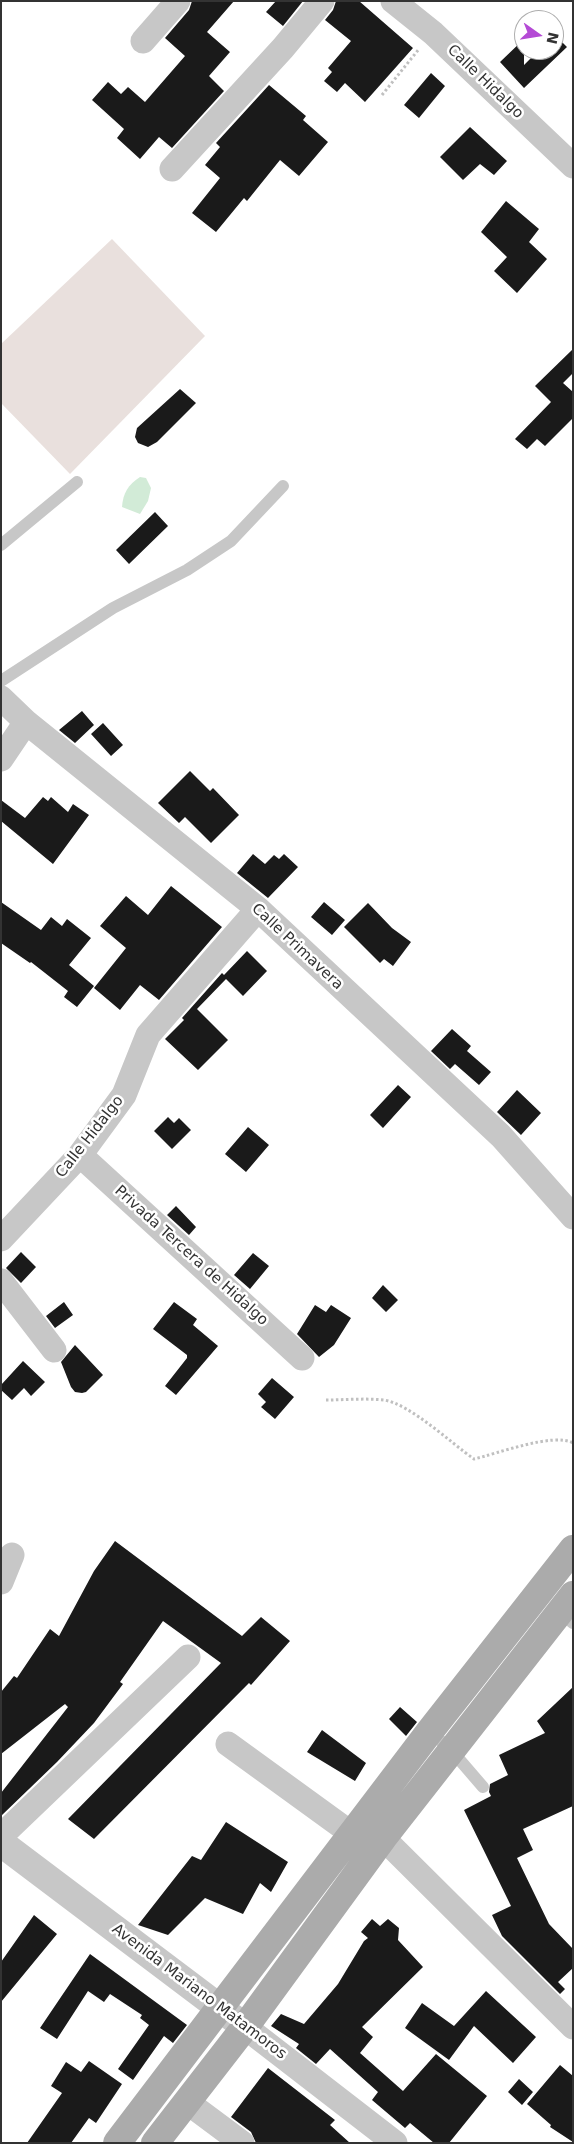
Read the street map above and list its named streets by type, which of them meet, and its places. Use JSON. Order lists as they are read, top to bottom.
{
  "streets": {
    "street": [
      "Calle Hidalgo",
      "Calle Primavera",
      "Privada Tercera de Hidalgo",
      "Avenida Mariano Matamoros"
    ]
  },
  "crossings": [
    ["Calle Hidalgo", "Calle Primavera"],
    ["Calle Hidalgo", "Privada Tercera de Hidalgo"]
  ],
  "north": "right"
}
